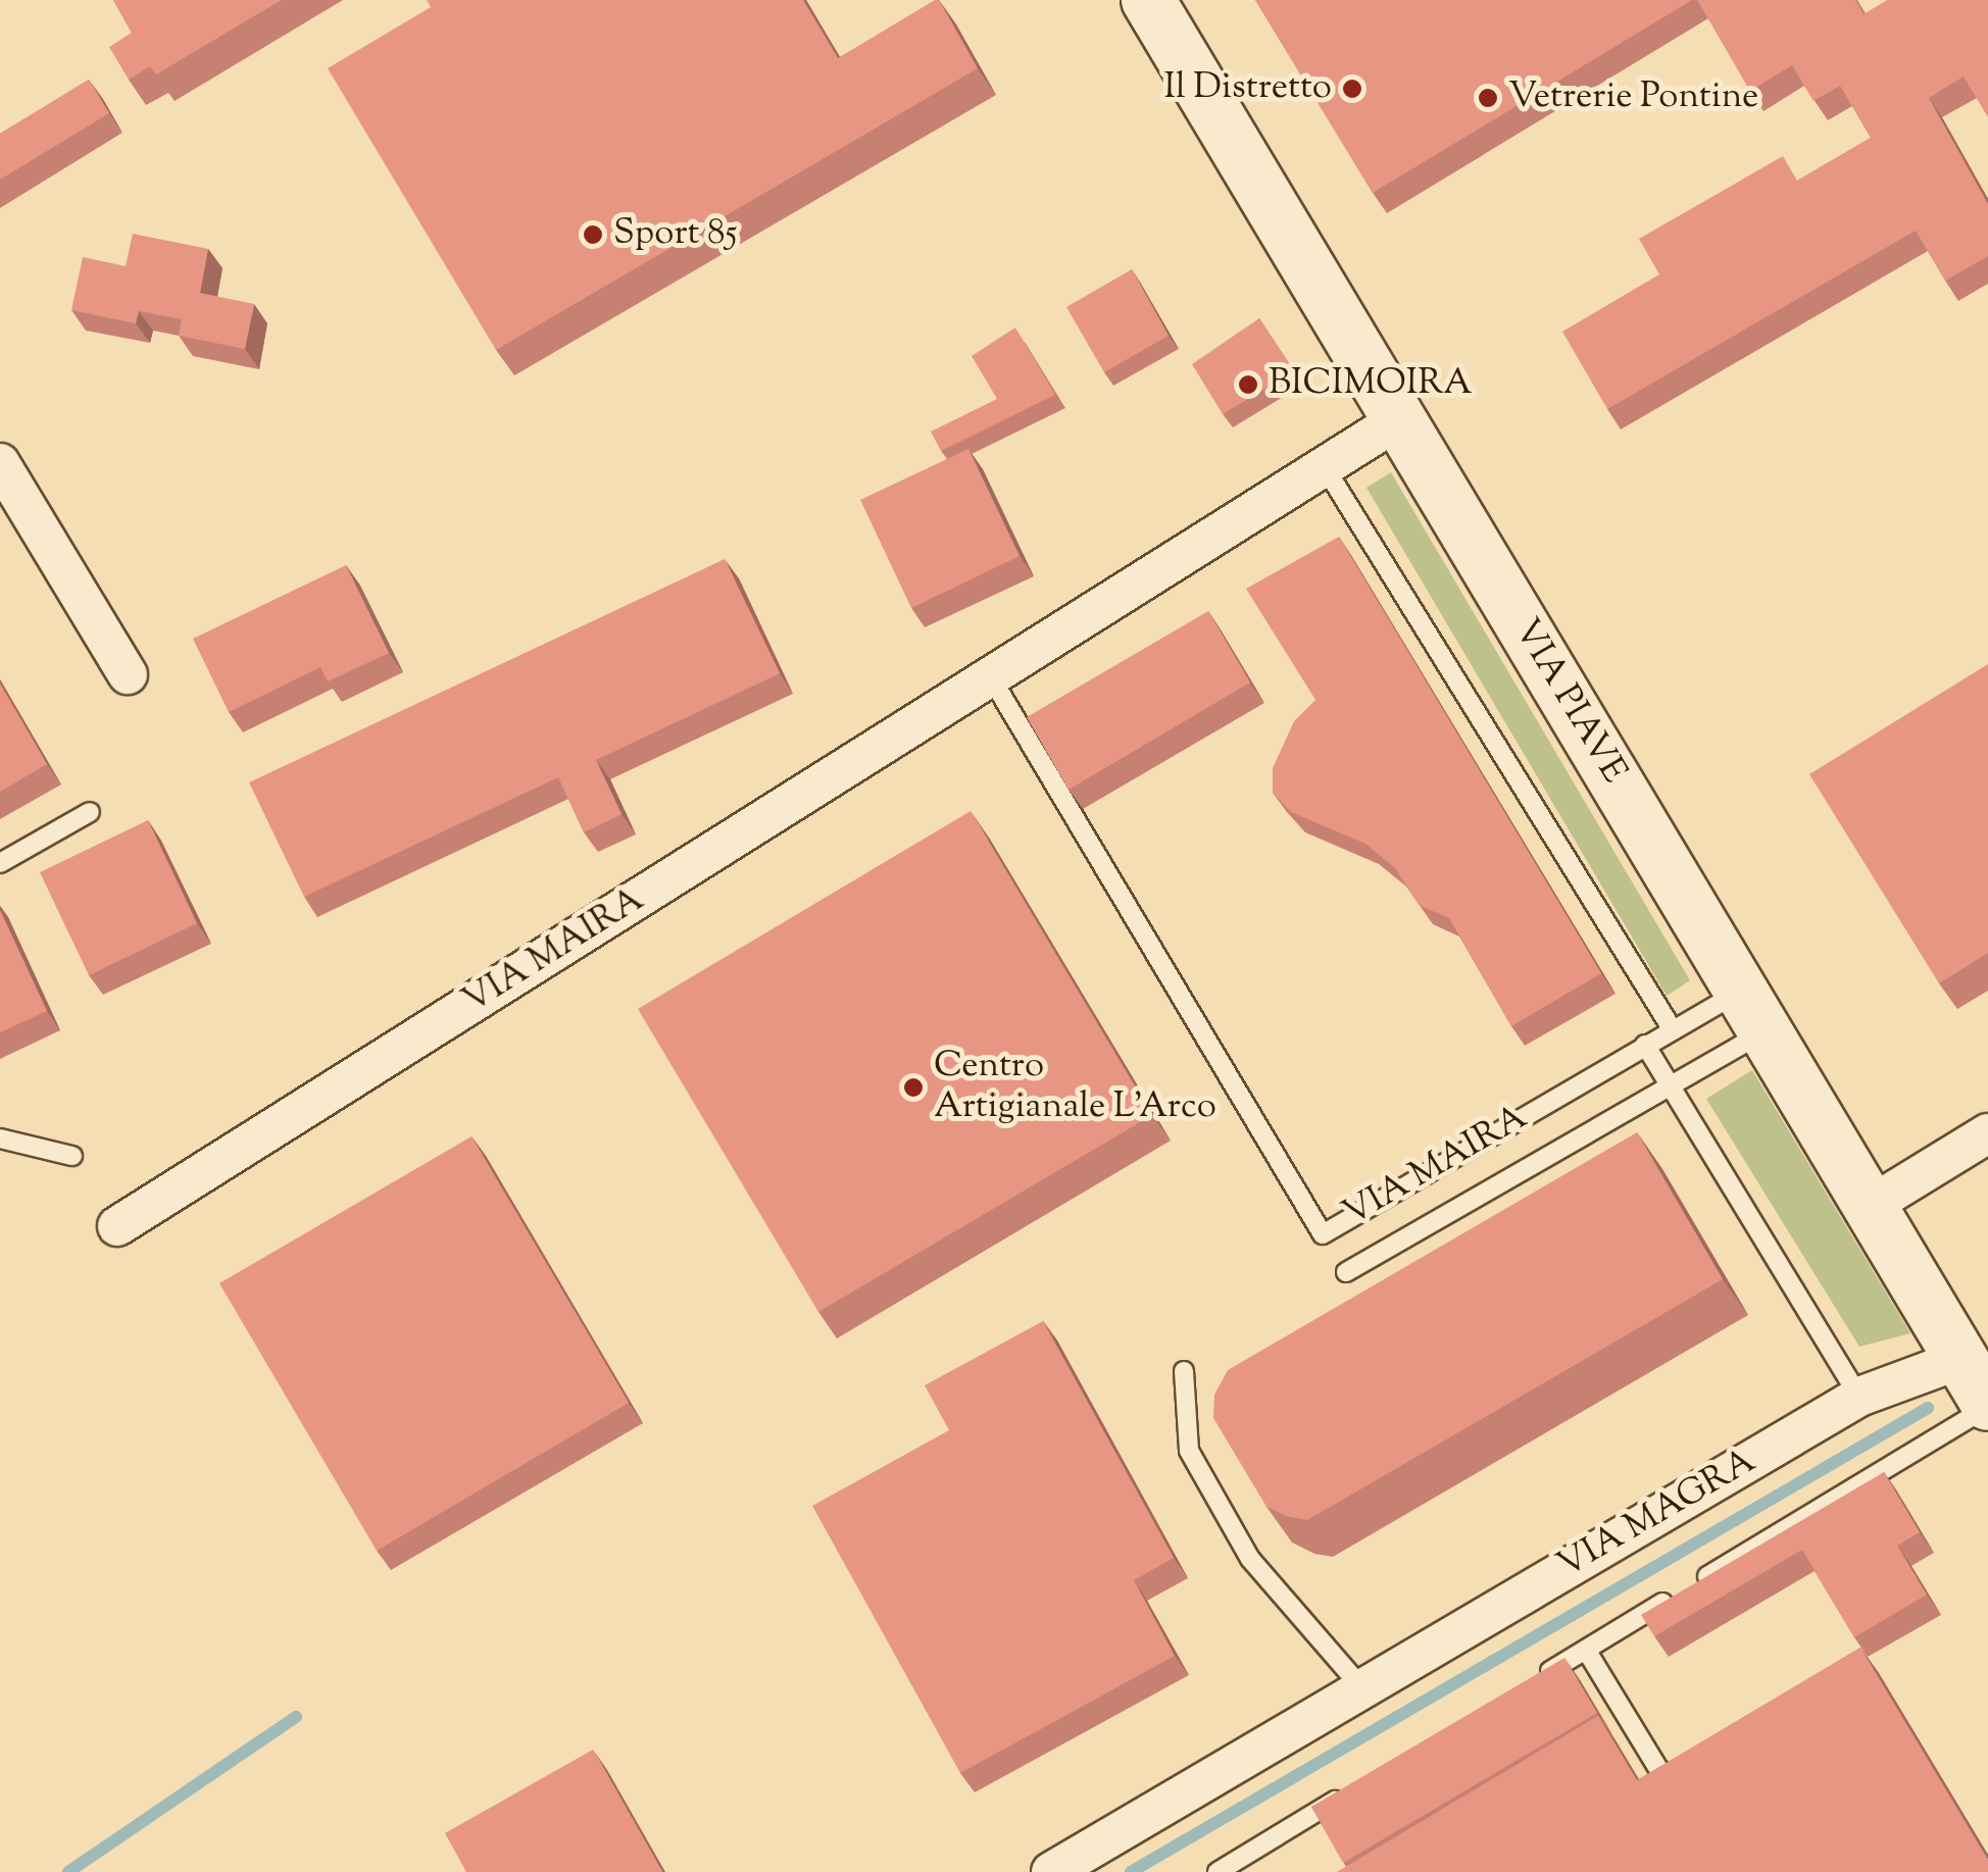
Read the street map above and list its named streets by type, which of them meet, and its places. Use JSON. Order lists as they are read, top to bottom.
{
  "streets": {
    "main road": ["VIA PIAVE"],
    "street": ["VIA MAIRA", "VIA MAGRA"]
  },
  "crossings": [
    ["VIA PIAVE", "VIA MAIRA"],
    ["VIA PIAVE", "VIA MAGRA"]
  ],
  "places": [
    "Il Distretto",
    "Vetrerie Pontine",
    "Sport 85",
    "BICIMOIRA",
    "Centro Artigianale L'Arco"
  ]
}
